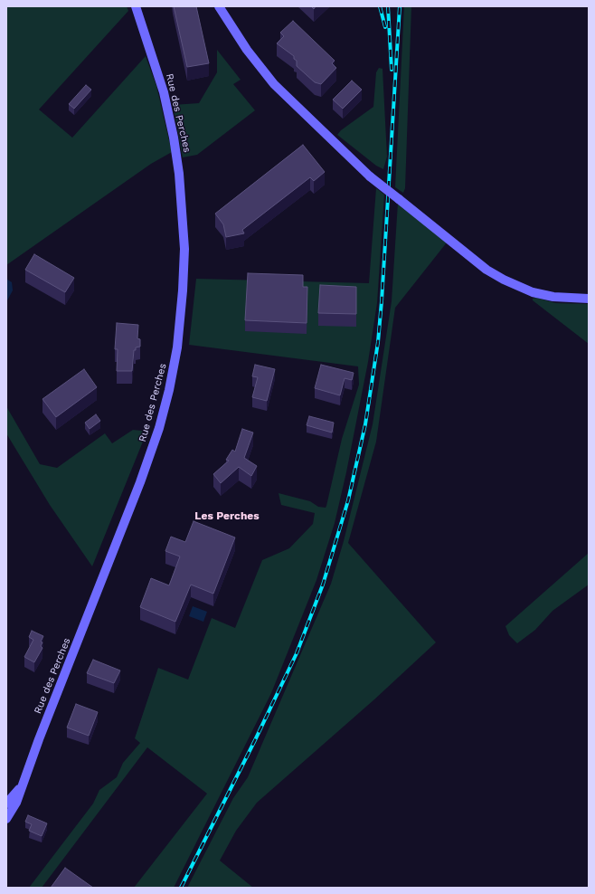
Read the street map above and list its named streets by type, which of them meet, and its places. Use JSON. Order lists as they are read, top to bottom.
{
  "streets": {
    "street": ["Rue des Perches"]
  },
  "districts": ["Les Perches"]
}
